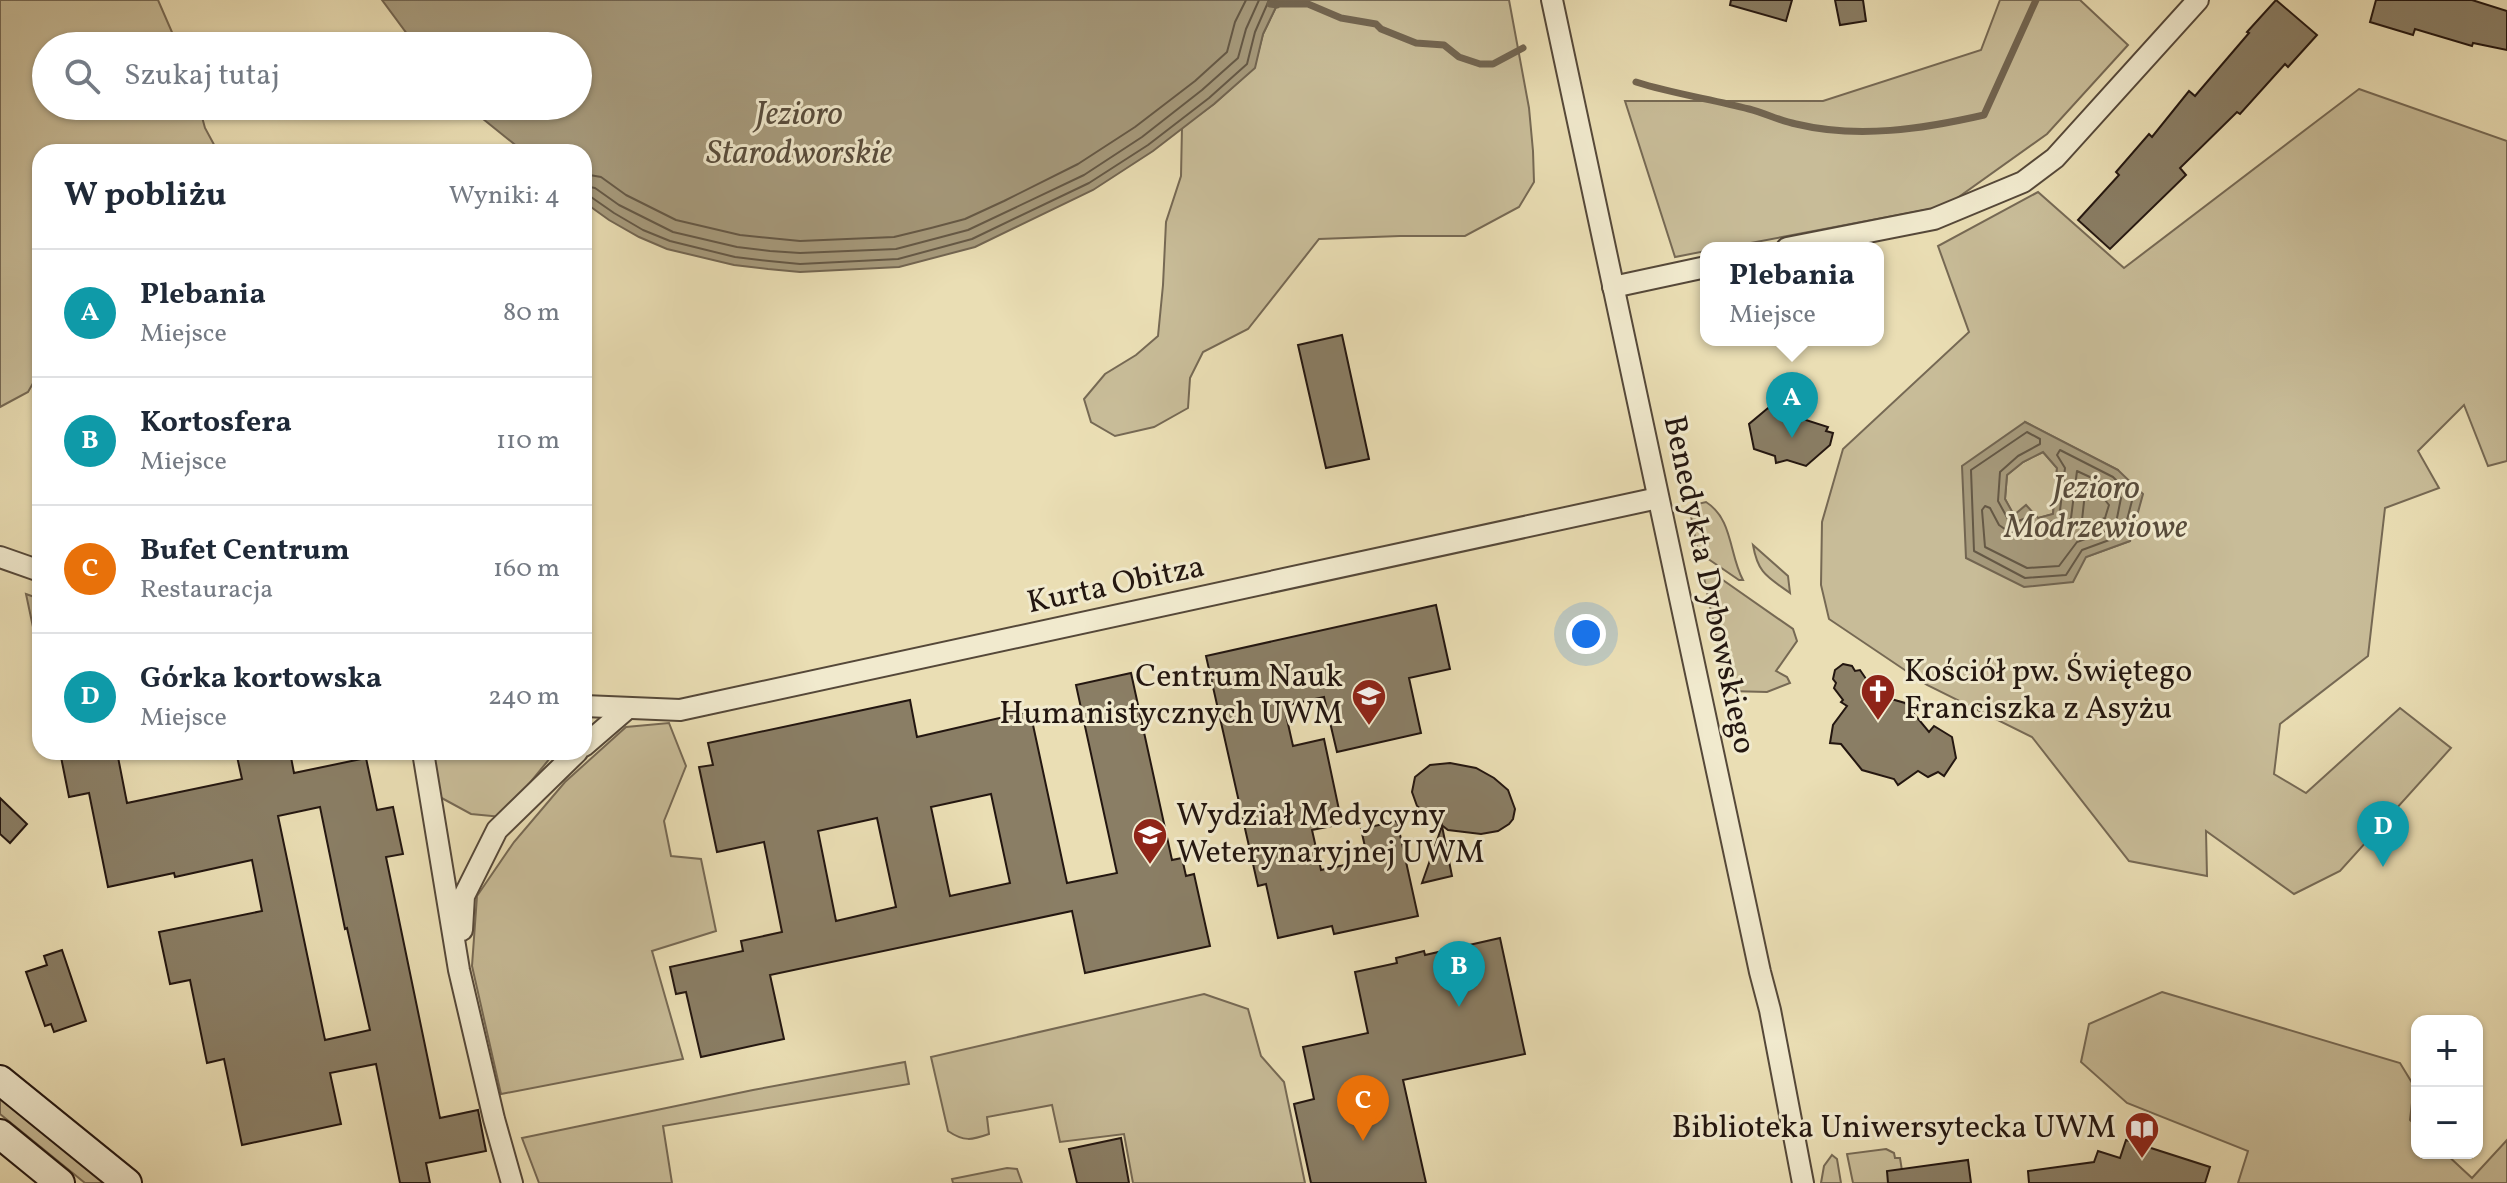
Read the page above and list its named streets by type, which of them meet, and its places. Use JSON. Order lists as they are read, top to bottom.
{
  "streets": {
    "street": ["Benedykta Dybowskiego", "Kurta Obitza"]
  },
  "crossings": [
    ["Benedykta Dybowskiego", "Kurta Obitza"]
  ],
  "water": ["Jezioro Starodworskie", "Jezioro Modrzewiowe"],
  "places": {
    "church": ["Kościół pw. Świętego Franciszka z Asyżu"],
    "school or university": ["Centrum Nauk Humanistycznych UWM", "Wydział Medycyny Weterynaryjnej UWM"],
    "library": ["Biblioteka Uniwersytecka UWM"]
  },
  "page": {
    "search": "Szukaj tutaj",
    "heading": ["W pobliżu", "Wyniki: 4"],
    "popup": ["Plebania", "Miejsce"],
    "list": [
      {
        "mark": "A",
        "name": "Plebania",
        "note": "Miejsce",
        "value": "80 m"
      },
      {
        "mark": "B",
        "name": "Kortosfera",
        "note": "Miejsce",
        "value": "110 m"
      },
      {
        "mark": "C",
        "name": "Bufet Centrum",
        "note": "Restauracja",
        "value": "160 m"
      },
      {
        "mark": "D",
        "name": "Górka kortowska",
        "note": "Miejsce",
        "value": "240 m"
      }
    ],
    "pins": [
      "A",
      "D",
      "B",
      "C"
    ],
    "map_buttons": ["+", "−"]
  }
}
